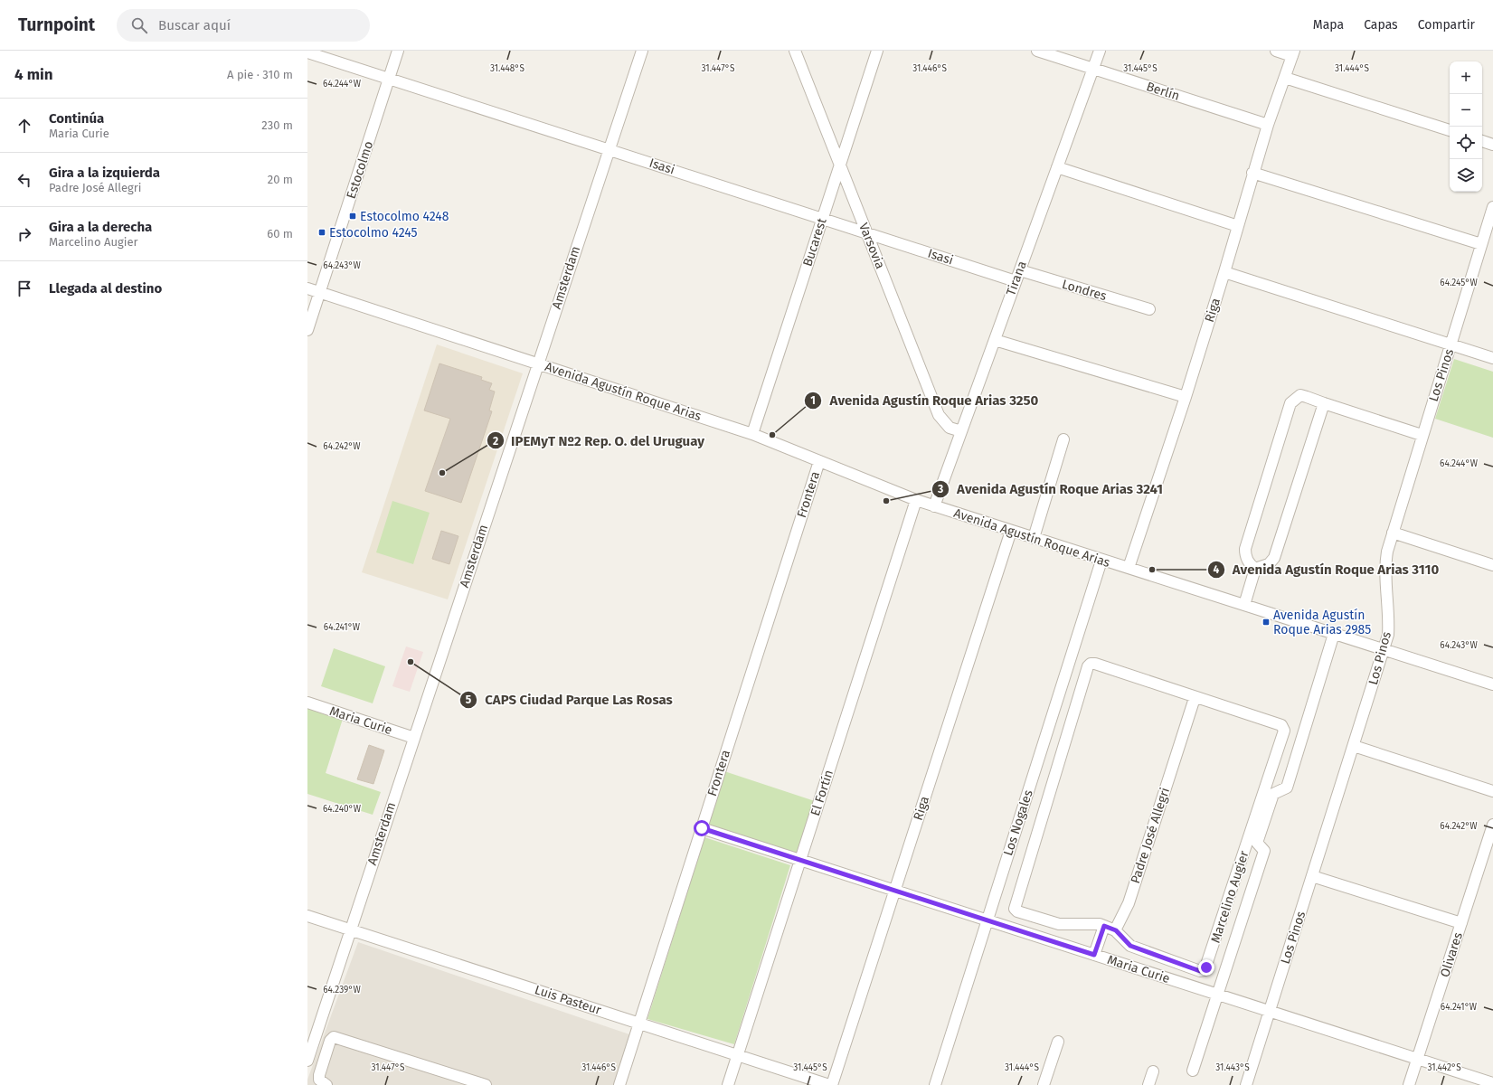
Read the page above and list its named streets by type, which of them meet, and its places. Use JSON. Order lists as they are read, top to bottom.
{
  "streets": {
    "street": [
      "Berlín",
      "Isasi",
      "Estocolmo",
      "Bucarest",
      "Varsovia",
      "Amsterdam",
      "Tirana",
      "Londres",
      "Riga",
      "Los Pinos",
      "Avenida Agustín Roque Arias",
      "Frontera",
      "Maria Curie",
      "El Fortín",
      "Los Nogales",
      "Padre José Allegri",
      "Marcelino Augier",
      "Olivares",
      "Luis Pasteur"
    ]
  },
  "crossings": [
    ["Berlín", "Tirana"],
    ["Berlín", "Riga"],
    ["Isasi", "Estocolmo"],
    ["Isasi", "Bucarest"],
    ["Isasi", "Varsovia"],
    ["Isasi", "Amsterdam"],
    ["Isasi", "Tirana"],
    ["Estocolmo", "Avenida Agustín Roque Arias"],
    ["Bucarest", "Varsovia"],
    ["Bucarest", "Avenida Agustín Roque Arias"],
    ["Varsovia", "Tirana"],
    ["Amsterdam", "Avenida Agustín Roque Arias"],
    ["Amsterdam", "Maria Curie"],
    ["Amsterdam", "Luis Pasteur"],
    ["Tirana", "Londres"],
    ["Tirana", "Avenida Agustín Roque Arias"],
    ["Riga", "Avenida Agustín Roque Arias"],
    ["Riga", "Maria Curie"],
    ["Riga", "Luis Pasteur"],
    ["Los Pinos", "Avenida Agustín Roque Arias"],
    ["Los Pinos", "Maria Curie"],
    ["Avenida Agustín Roque Arias", "Frontera"],
    ["Avenida Agustín Roque Arias", "El Fortín"],
    ["Avenida Agustín Roque Arias", "Los Nogales"],
    ["Frontera", "Maria Curie"],
    ["Frontera", "Luis Pasteur"],
    ["Maria Curie", "El Fortín"],
    ["Maria Curie", "Los Nogales"],
    ["Maria Curie", "Olivares"],
    ["El Fortín", "Luis Pasteur"],
    ["Padre José Allegri", "Marcelino Augier"]
  ],
  "places": {
    "transit": ["Estocolmo 4248", "Estocolmo 4245", "Avenida Agustín Roque Arias 2985"],
    "other": [
      "Avenida Agustín Roque Arias 3250",
      "IPEMyT Nº2 Rep. O. del Uruguay",
      "Avenida Agustín Roque Arias 3241",
      "Avenida Agustín Roque Arias 3110",
      "CAPS Ciudad Parque Las Rosas"
    ]
  },
  "page": {
    "header": "Turnpoint",
    "search": "Buscar aquí",
    "nav": ["Mapa", "Capas", "Compartir"],
    "heading": ["4 min", "A pie · 310 m"],
    "map_buttons": ["+", "−"],
    "list": [
      ["Continúa", "Maria Curie", "230 m"],
      ["Gira a la izquierda", "Padre José Allegri", "20 m"],
      ["Gira a la derecha", "Marcelino Augier", "60 m"],
      "Llegada al destino"
    ]
  },
  "coordinates": [
    "31.448°S",
    "31.447°S",
    "31.446°S",
    "31.445°S",
    "31.444°S",
    "64.244°W",
    "64.243°W",
    "64.245°W",
    "64.242°W",
    "64.241°W",
    "64.240°W",
    "64.239°W",
    "31.443°S",
    "31.442°S"
  ]
}
